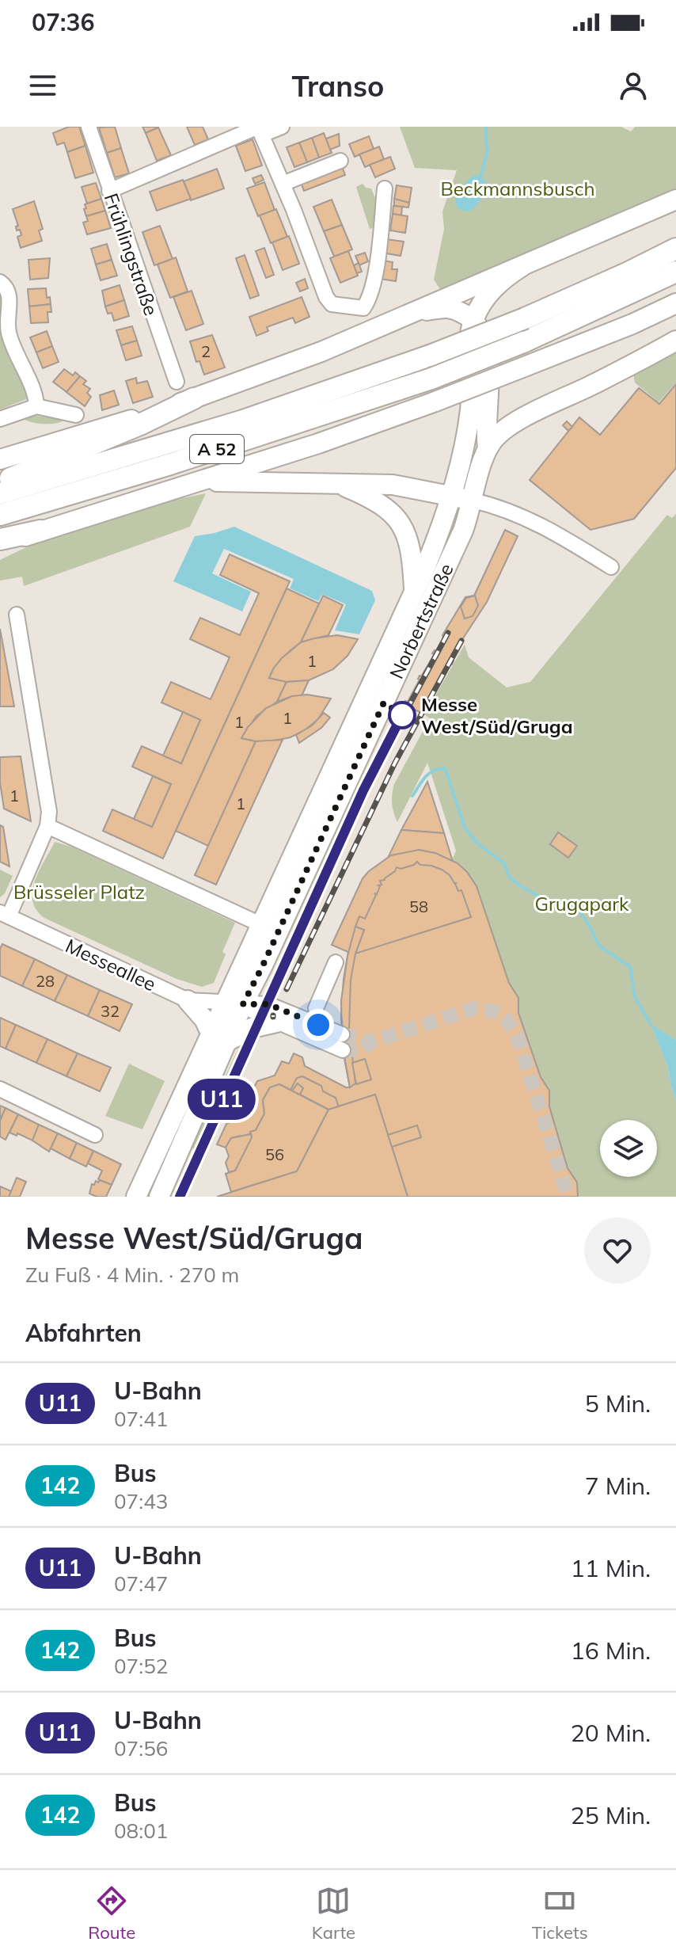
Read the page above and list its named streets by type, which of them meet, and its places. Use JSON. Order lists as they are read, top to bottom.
{
  "streets": {
    "highway": ["A 52"],
    "main road": ["Norbertstraße"],
    "street": ["Frühlingstraße", "Messeallee"]
  },
  "crossings": [
    ["Norbertstraße", "Messeallee"]
  ],
  "parks": ["Beckmannsbusch", "Brüsseler Platz", "Grugapark"],
  "places": ["Messe West/Süd/Gruga"],
  "lines": ["metro line U11"],
  "house_numbers": [
    "2",
    "1",
    "1",
    "1",
    "1",
    "1",
    "58",
    "28",
    "32",
    "56"
  ],
  "page": {
    "status": "07:36",
    "header": "Transo",
    "on_map": "U11",
    "heading": [
      ["Messe West/Süd/Gruga", "Zu Fuß · 4 Min. · 270 m"],
      "Abfahrten"
    ],
    "list": [
      {
        "mark": "U11",
        "name": "U-Bahn",
        "note": "07:41",
        "value": "5 Min."
      },
      {
        "mark": "142",
        "name": "Bus",
        "note": "07:43",
        "value": "7 Min."
      },
      {
        "mark": "U11",
        "name": "U-Bahn",
        "note": "07:47",
        "value": "11 Min."
      },
      {
        "mark": "142",
        "name": "Bus",
        "note": "07:52",
        "value": "16 Min."
      },
      {
        "mark": "U11",
        "name": "U-Bahn",
        "note": "07:56",
        "value": "20 Min."
      },
      {
        "mark": "142",
        "name": "Bus",
        "note": "08:01",
        "value": "25 Min."
      }
    ],
    "tabs": ["Route", "Karte", "Tickets"]
  }
}
